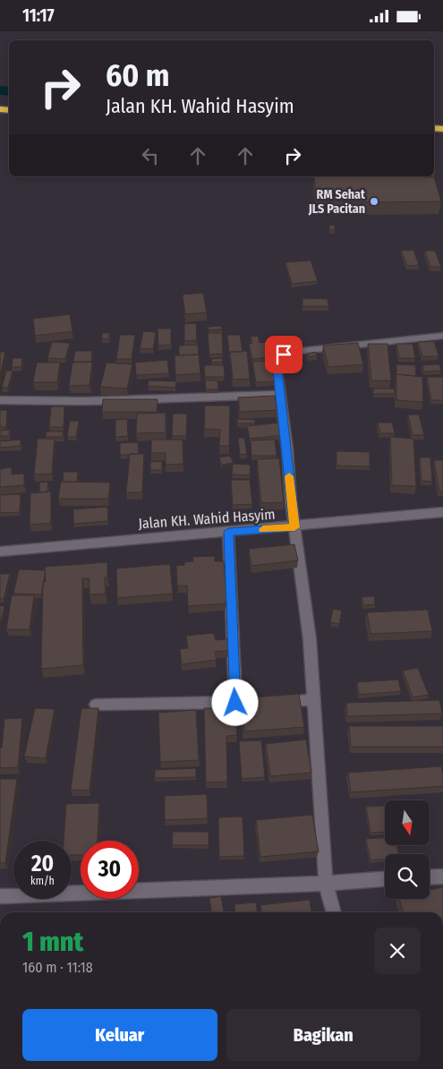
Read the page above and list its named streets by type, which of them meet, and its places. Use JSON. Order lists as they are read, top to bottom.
{
  "streets": {
    "street": ["Jalan KH. Wahid Hasyim"]
  },
  "places": ["RM Sehat JLS Pacitan"],
  "north": "bottom",
  "page": {
    "status": "11:17",
    "turn": ["60 m", "Jalan KH. Wahid Hasyim"],
    "speed": "20 km/h",
    "limit": "30",
    "heading": ["1 mnt", "160 m · 11:18"],
    "buttons": ["Keluar", "Bagikan"]
  }
}
